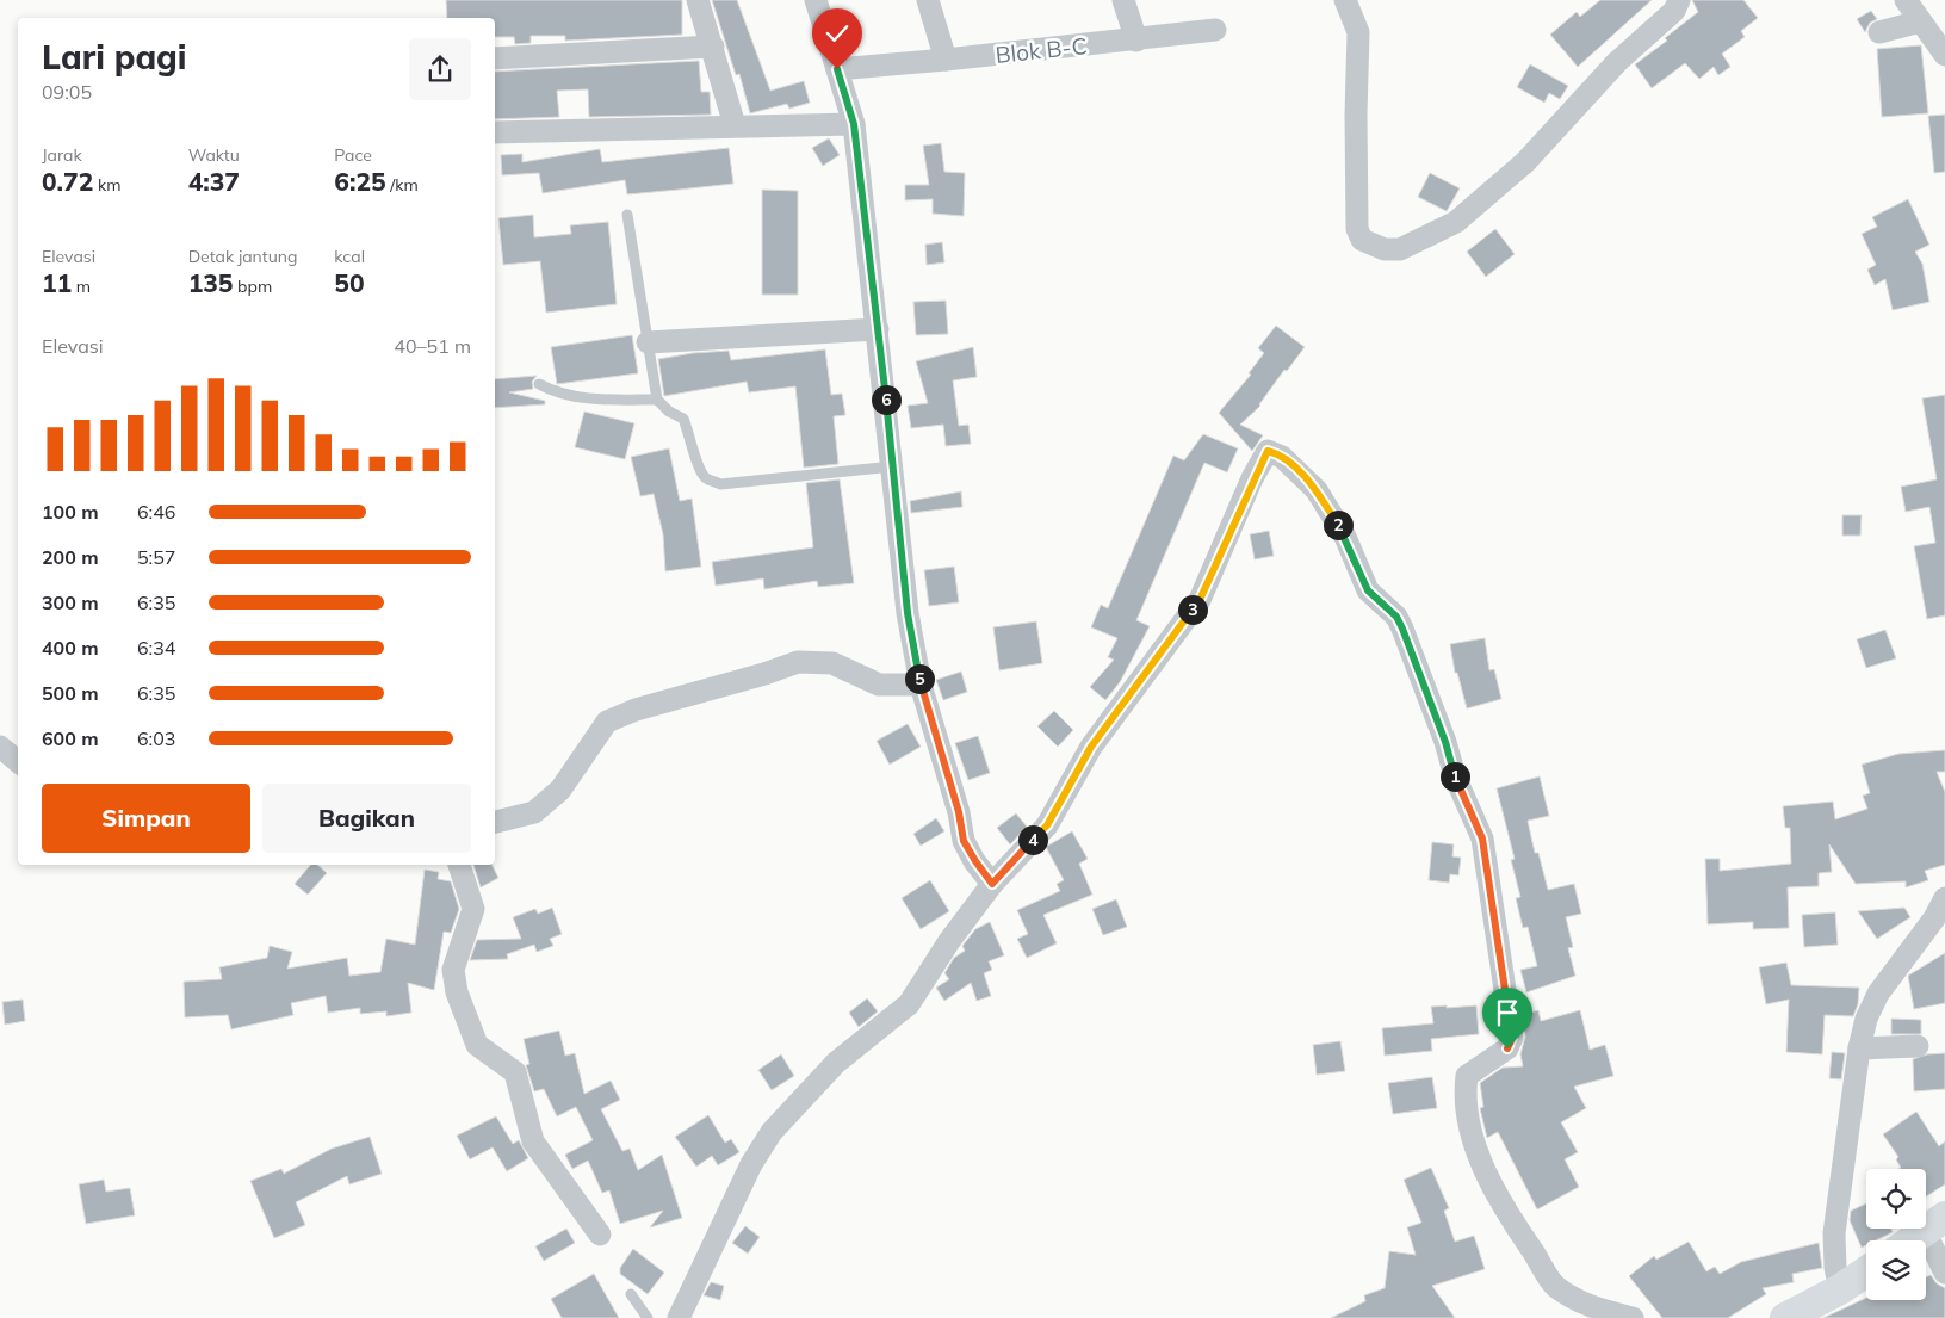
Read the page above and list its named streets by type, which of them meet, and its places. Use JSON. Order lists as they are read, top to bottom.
{
  "streets": {
    "street": ["Blok B-C"]
  },
  "page": {
    "heading": ["Lari pagi", "09:05"],
    "stats": [
      ["Jarak", "0.72 km"],
      ["Waktu", "4:37"],
      ["Pace", "6:25 /km"],
      ["Elevasi", "11 m"],
      ["Detak jantung", "135 bpm"],
      ["kcal", "50"]
    ],
    "chart": ["Elevasi", "40–51 m"],
    "pins": [
      "6",
      "2",
      "3",
      "5",
      "1",
      "4"
    ],
    "list": [
      {
        "name": "100 m",
        "note": "6:46"
      },
      {
        "name": "200 m",
        "note": "5:57"
      },
      {
        "name": "300 m",
        "note": "6:35"
      },
      {
        "name": "400 m",
        "note": "6:34"
      },
      {
        "name": "500 m",
        "note": "6:35"
      },
      {
        "name": "600 m",
        "note": "6:03"
      }
    ],
    "buttons": ["Simpan", "Bagikan"]
  }
}
